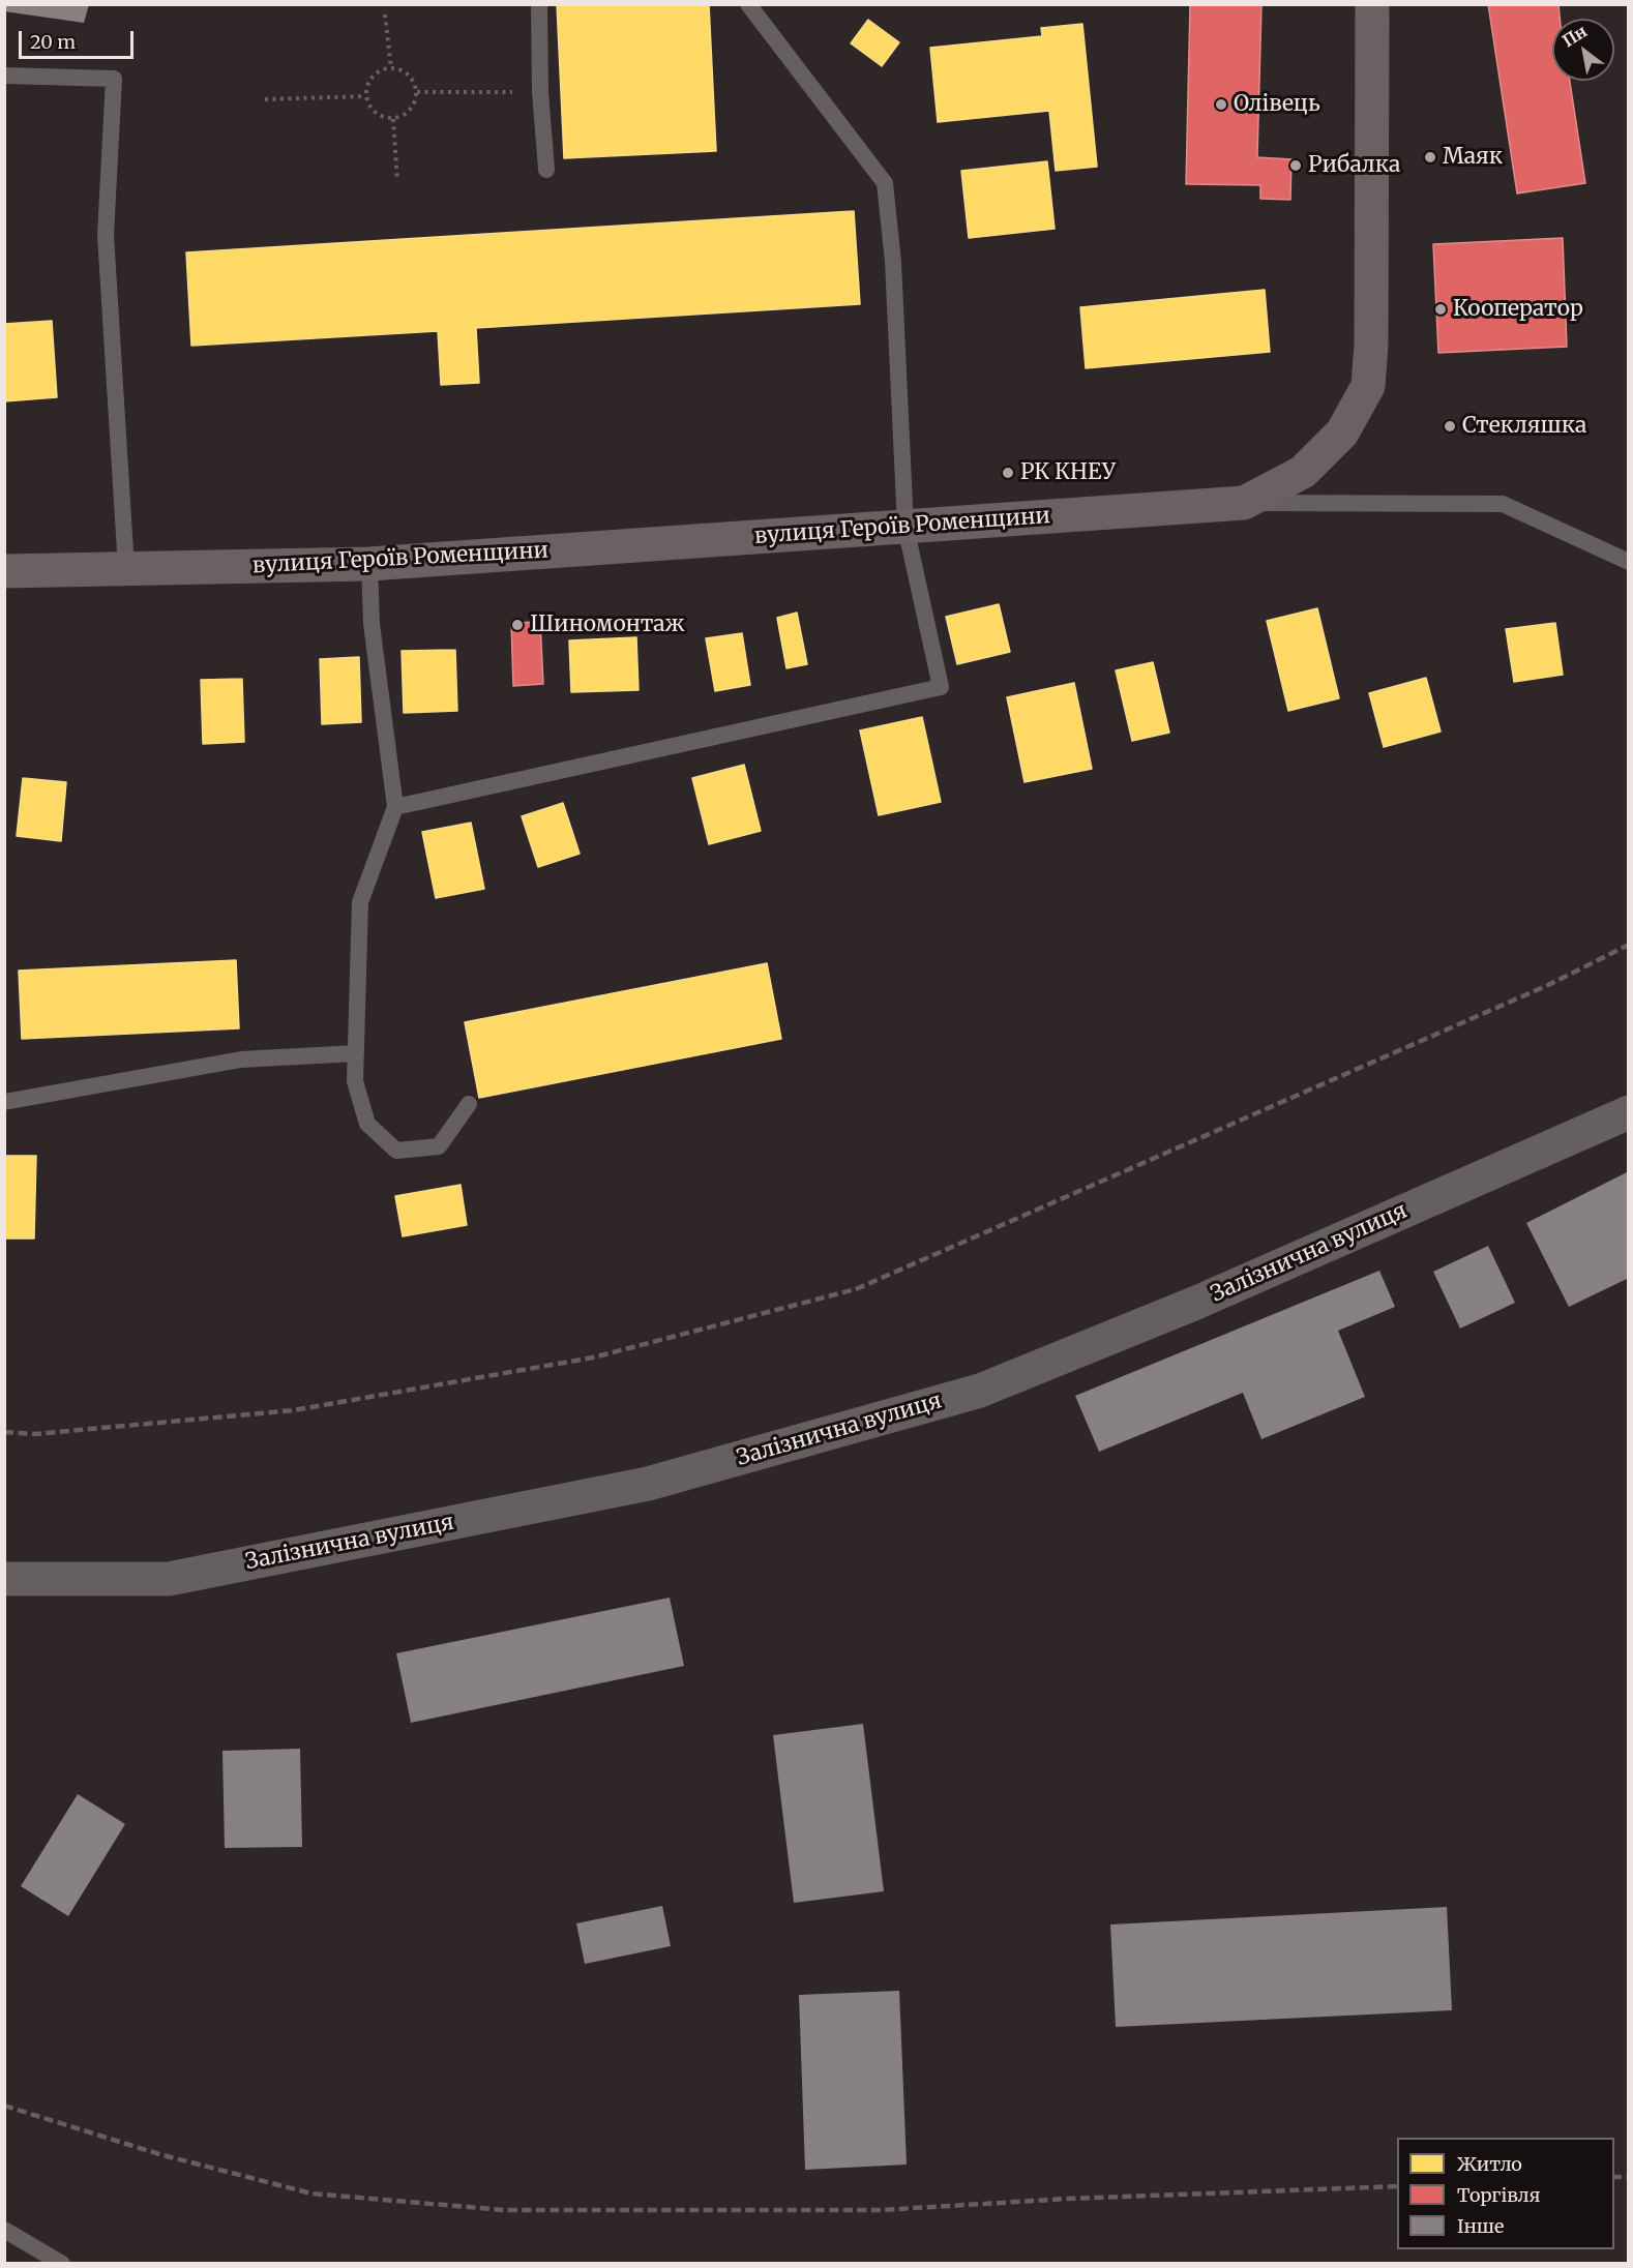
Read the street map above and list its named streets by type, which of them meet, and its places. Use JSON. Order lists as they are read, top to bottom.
{
  "streets": {
    "street": ["вулиця Героїв Роменщини", "Залізнична вулиця"]
  },
  "places": [
    "Олівець",
    "Маяк",
    "Рибалка",
    "Кооператор",
    "Стекляшка",
    "РК КНЕУ",
    "Шиномонтаж"
  ],
  "legend": ["Житло", "Торгівля", "Інше"],
  "scale_bar": "20 m",
  "north": "top left"
}
